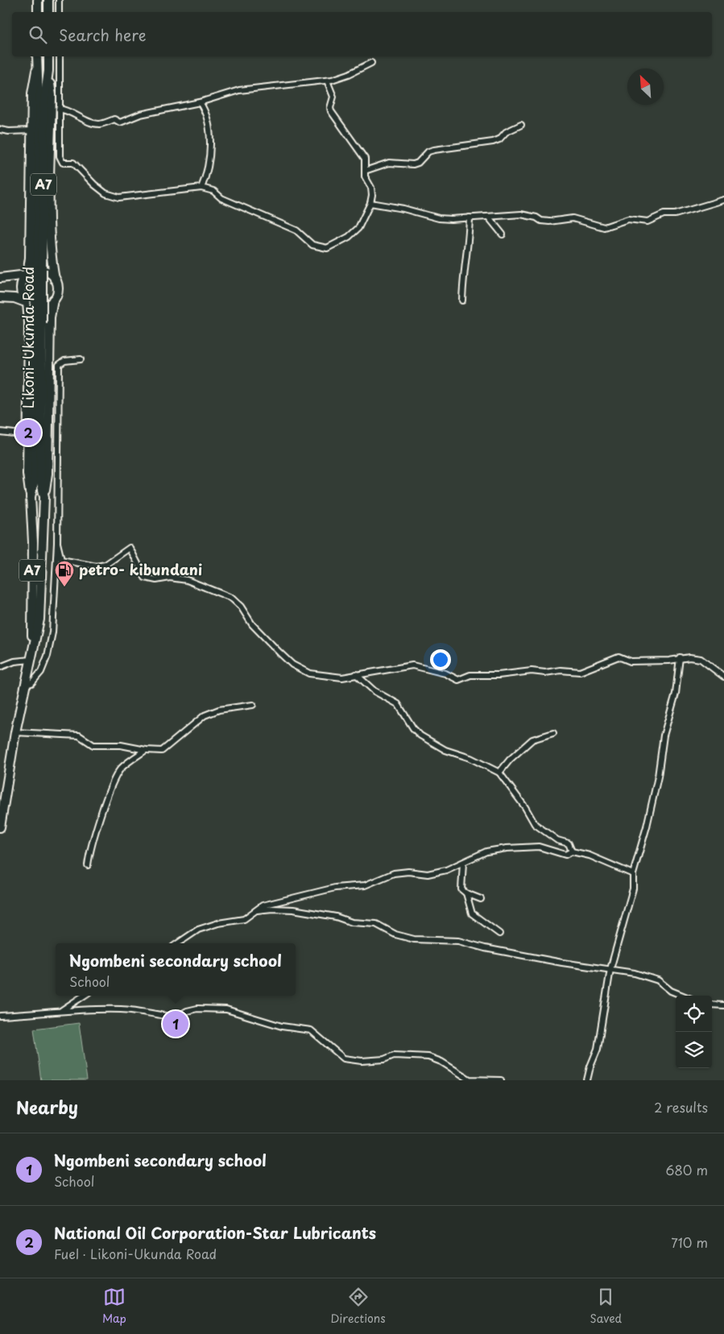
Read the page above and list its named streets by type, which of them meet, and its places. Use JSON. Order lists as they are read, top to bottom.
{
  "streets": {
    "highway": ["A7", "Likoni-Ukunda Road"]
  },
  "places": {
    "fuel station": ["petro- kibundani"]
  },
  "north": "top left",
  "page": {
    "search": "Search here",
    "pins": ["2", "1"],
    "popup": ["Ngombeni secondary school", "School"],
    "heading": ["Nearby", "2 results"],
    "list": [
      {
        "mark": "1",
        "name": "Ngombeni secondary school",
        "note": "School",
        "value": "680 m"
      },
      {
        "mark": "2",
        "name": "National Oil Corporation-Star Lubricants",
        "note": "Fuel · Likoni-Ukunda Road",
        "value": "710 m"
      }
    ],
    "nav": ["Map", "Directions", "Saved"]
  }
}
